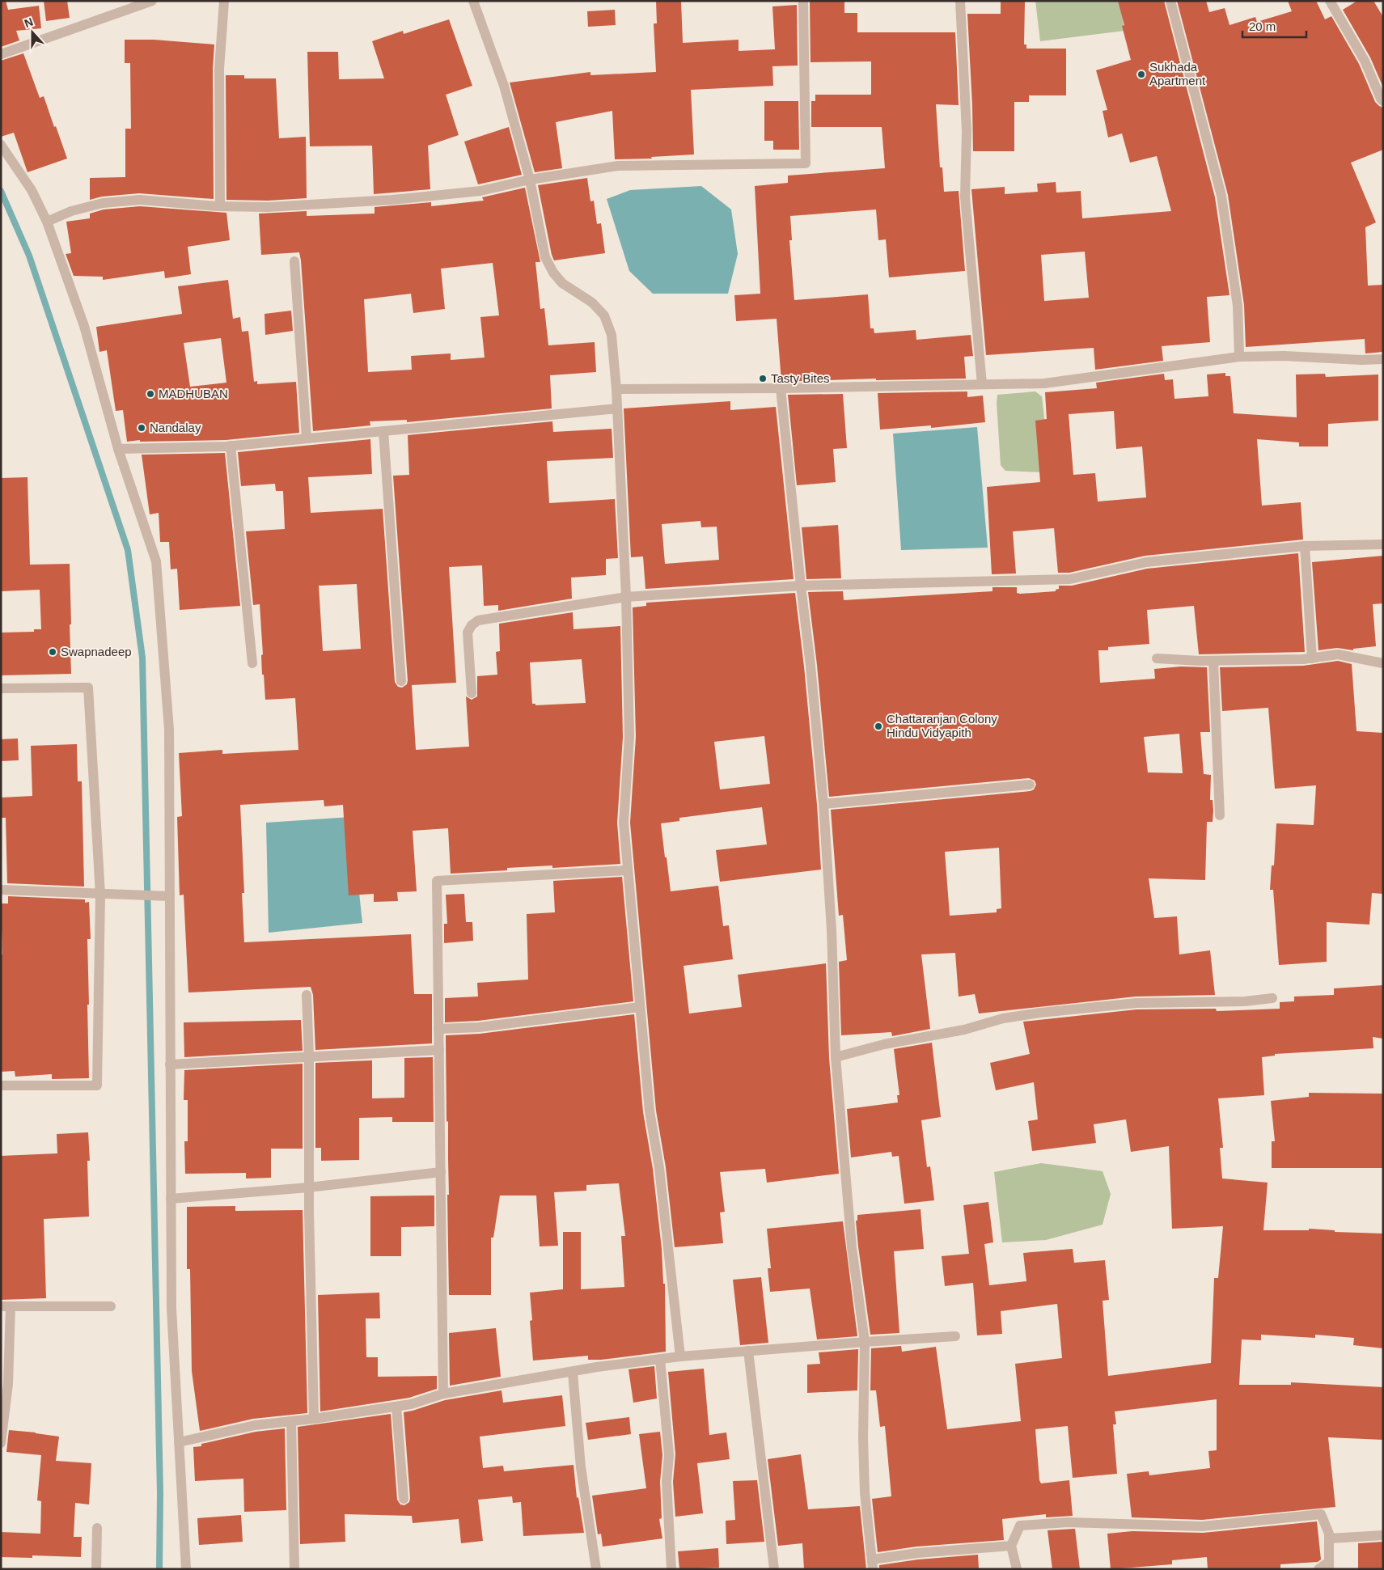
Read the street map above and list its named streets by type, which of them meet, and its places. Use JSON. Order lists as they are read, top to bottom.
{
  "places": [
    "Sukhada Apartment",
    "Tasty Bites",
    "MADHUBAN",
    "Nandalay",
    "Swapnadeep",
    "Chattaranjan Colony Hindu Vidyapith"
  ],
  "scale_bar": "20 m",
  "north": "top"
}
